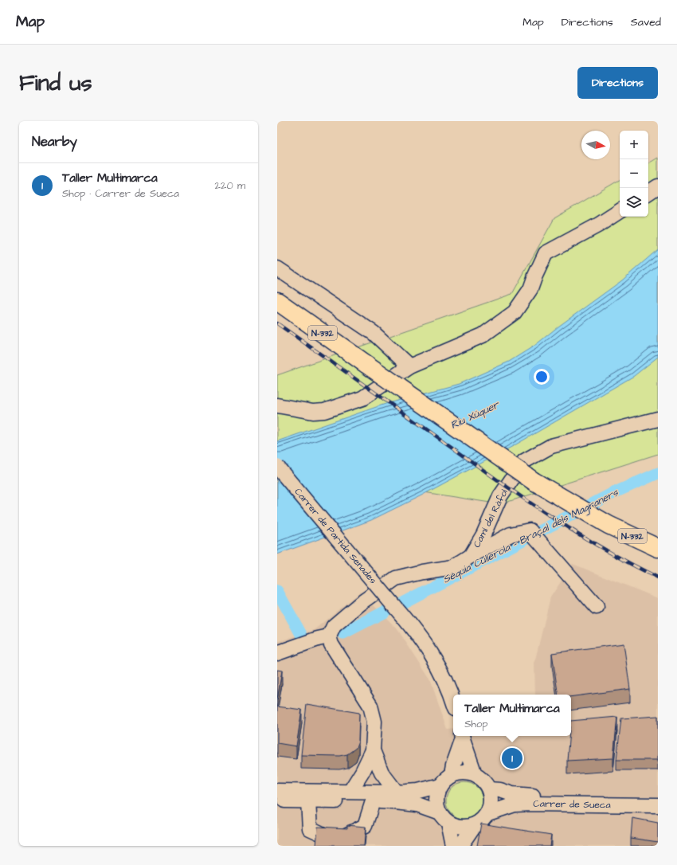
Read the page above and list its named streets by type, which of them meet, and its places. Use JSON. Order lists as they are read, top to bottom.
{
  "streets": {
    "highway": ["N-332"],
    "street": ["Camí del Ràfol", "Carrer de Partida Senades", "Carrer de Sueca"]
  },
  "water": ["Riu Xúquer", "Sèquia Cullerola - Braçal dels Magraners"],
  "north": "right",
  "page": {
    "header": "Map",
    "nav": ["Map", "Directions", "Saved"],
    "buttons": "Directions",
    "title": "Find us",
    "heading": "Nearby",
    "map_buttons": ["+", "−"],
    "list": [
      {
        "mark": "1",
        "name": "Taller Multimarca",
        "note": "Shop · Carrer de Sueca",
        "value": "220 m"
      }
    ],
    "popup": ["Taller Multimarca", "Shop"],
    "pins": "1"
  }
}
